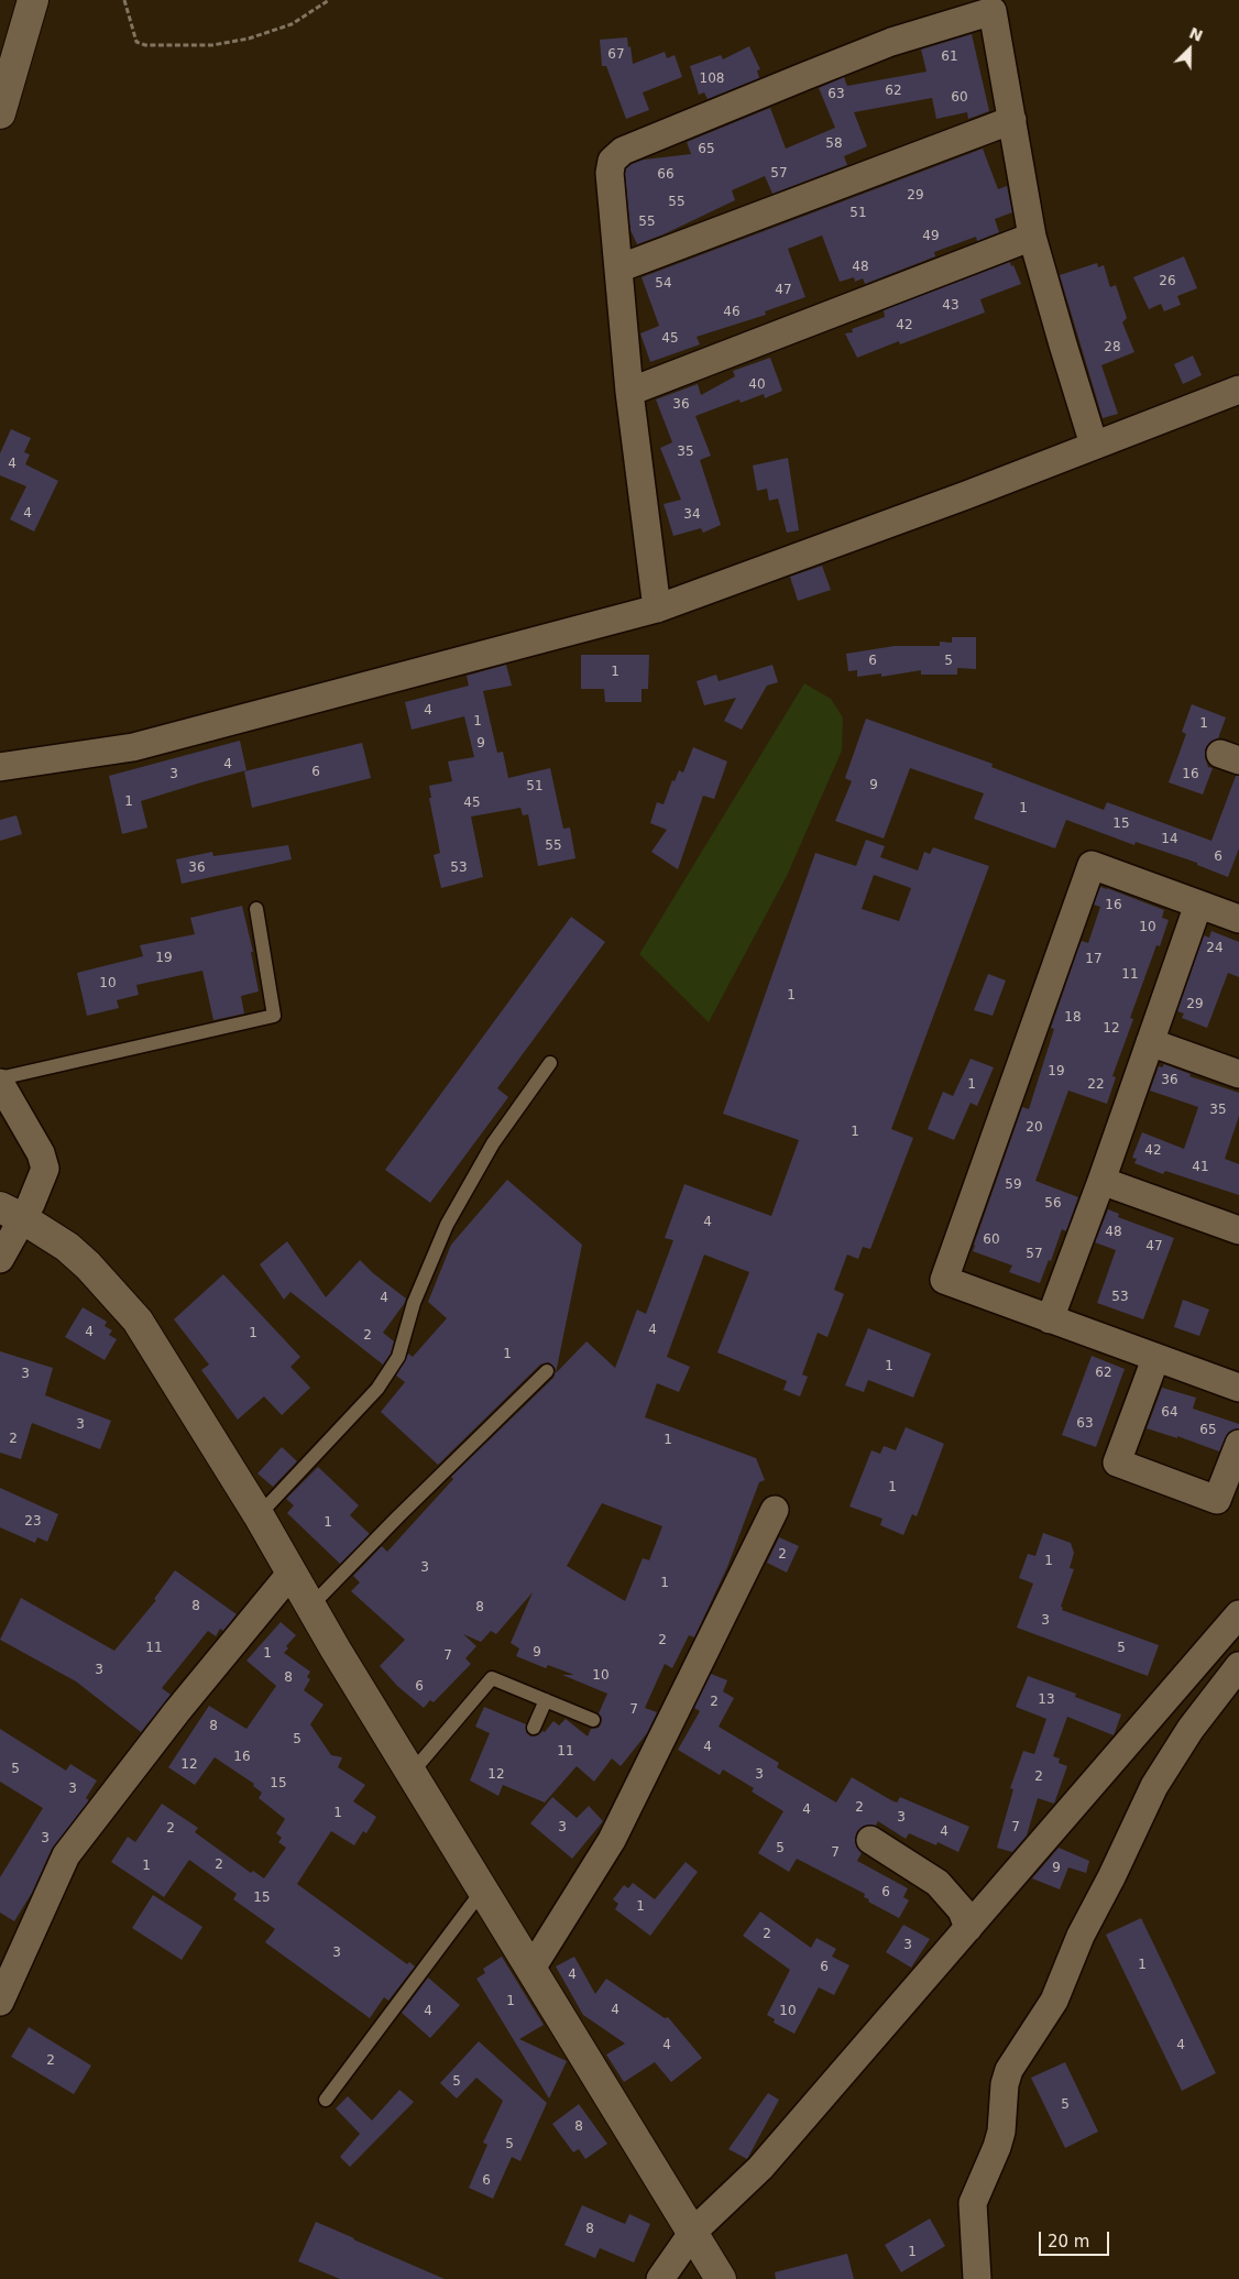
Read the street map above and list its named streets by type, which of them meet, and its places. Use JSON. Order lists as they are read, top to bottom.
{
  "house_numbers": [
    "67",
    "61",
    "108",
    "62",
    "63",
    "60",
    "58",
    "65",
    "57",
    "66",
    "29",
    "55",
    "51",
    "55",
    "49",
    "48",
    "26",
    "54",
    "47",
    "43",
    "46",
    "42",
    "45",
    "28",
    "40",
    "36",
    "35",
    "4",
    "4",
    "34",
    "6",
    "5",
    "1",
    "4",
    "1",
    "1",
    "9",
    "4",
    "6",
    "3",
    "16",
    "9",
    "51",
    "1",
    "45",
    "1",
    "15",
    "14",
    "55",
    "6",
    "36",
    "53",
    "16",
    "10",
    "24",
    "19",
    "17",
    "11",
    "10",
    "1",
    "29",
    "18",
    "12",
    "19",
    "36",
    "1",
    "22",
    "35",
    "20",
    "1",
    "42",
    "41",
    "59",
    "56",
    "4",
    "48",
    "60",
    "47",
    "57",
    "53",
    "4",
    "4",
    "4",
    "1",
    "2",
    "1",
    "1",
    "62",
    "3",
    "64",
    "63",
    "3",
    "65",
    "2",
    "1",
    "1",
    "23",
    "1",
    "2",
    "1",
    "3",
    "1",
    "8",
    "8",
    "3",
    "2",
    "11",
    "5",
    "9",
    "1",
    "7",
    "3",
    "10",
    "8",
    "6",
    "13",
    "2",
    "7",
    "8",
    "5",
    "4",
    "11",
    "16",
    "12",
    "5",
    "12",
    "3",
    "2",
    "15",
    "3",
    "2",
    "4",
    "1",
    "3",
    "3",
    "7",
    "2",
    "4",
    "3",
    "5",
    "7",
    "2",
    "1",
    "9",
    "6",
    "15",
    "1",
    "2",
    "3",
    "3",
    "1",
    "6",
    "4",
    "1",
    "4",
    "4",
    "10",
    "4",
    "4",
    "2",
    "5",
    "5",
    "8",
    "5",
    "6",
    "8",
    "1"
  ],
  "scale_bar": "20 m",
  "north": "top right"
}
